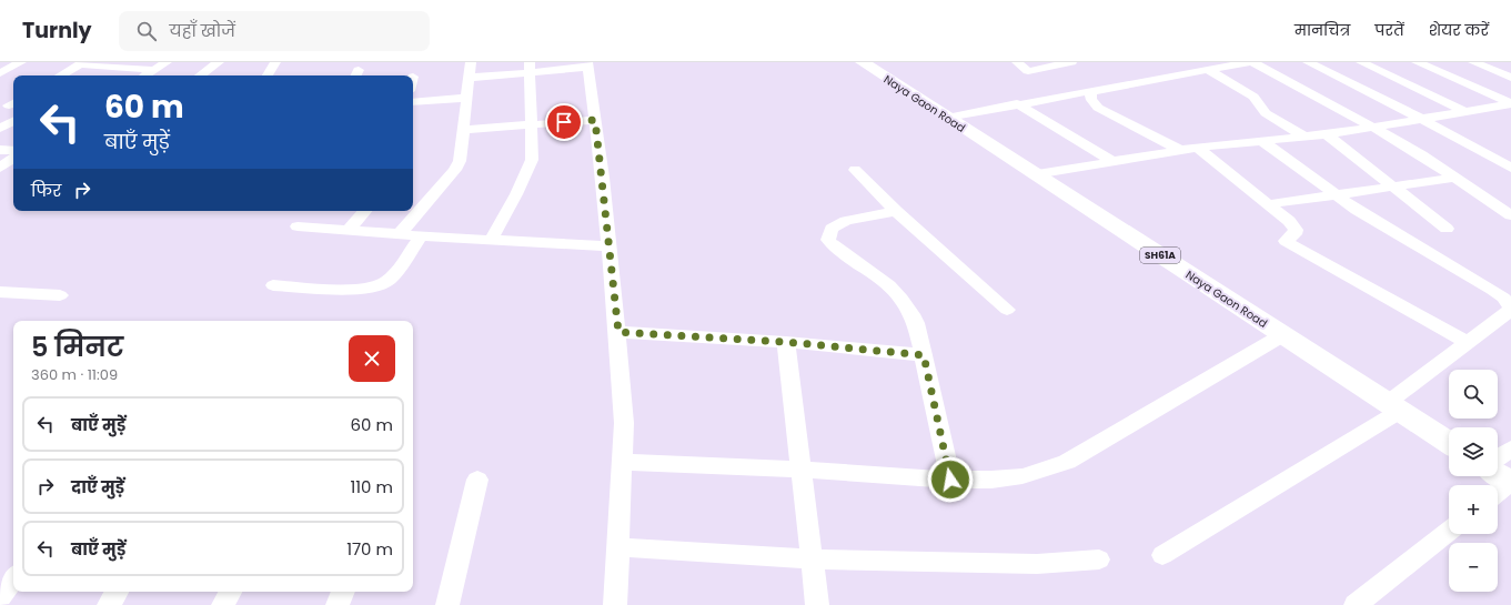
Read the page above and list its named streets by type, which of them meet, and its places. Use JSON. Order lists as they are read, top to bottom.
{
  "streets": {
    "main road": ["Naya Gaon Road", "SH61A"]
  },
  "page": {
    "header": "Turnly",
    "search": "यहाँ खोजें",
    "nav": ["मानचित्र", "परतें", "शेयर करें"],
    "turn": ["60 m", "बाएँ मुड़ें"],
    "then": "फिर",
    "heading": ["5 मिनट", "360 m · 11:09"],
    "map_buttons": ["+", "−"],
    "list": [
      {
        "name": "बाएँ मुड़ें",
        "value": "60 m"
      },
      {
        "name": "दाएँ मुड़ें",
        "value": "110 m"
      },
      {
        "name": "बाएँ मुड़ें",
        "value": "170 m"
      }
    ]
  }
}
